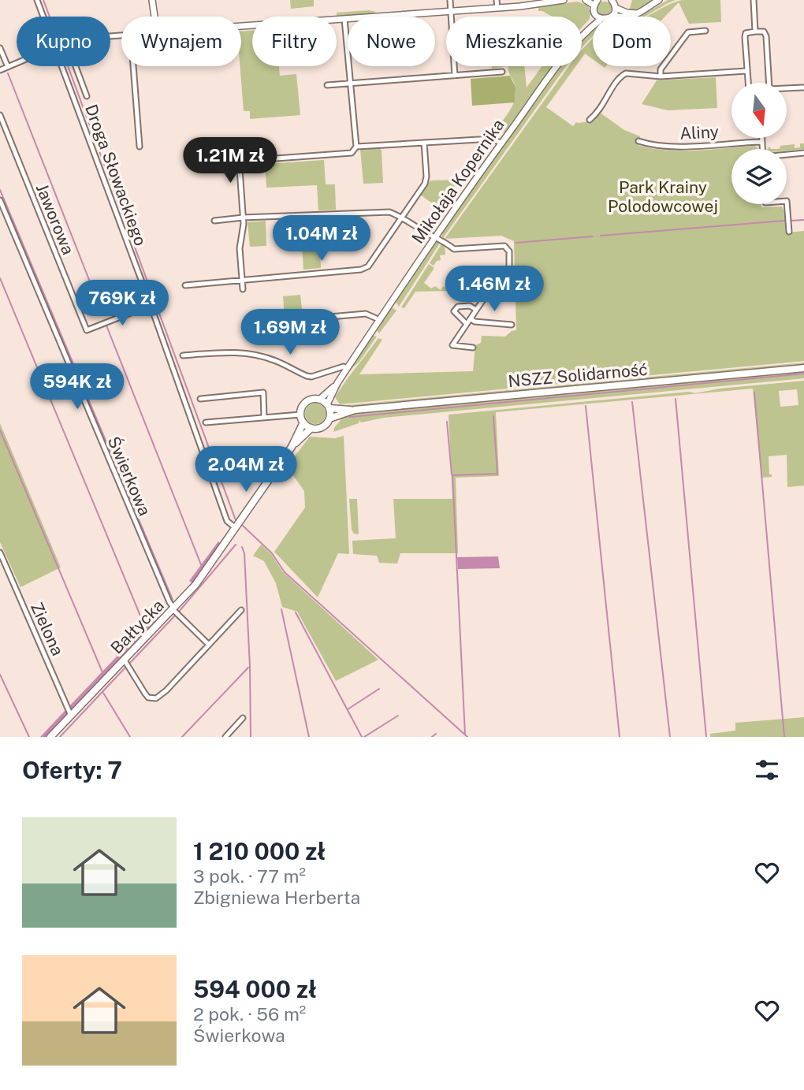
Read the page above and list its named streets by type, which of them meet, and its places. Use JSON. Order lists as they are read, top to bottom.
{
  "streets": {
    "main road": ["Mikołaja Kopernika", "NSZZ Solidarność", "Bałtycka"],
    "street": [
      "Aliny",
      "Droga Słowackiego",
      "Jaworowa",
      "Świerkowa",
      "Zielona"
    ]
  },
  "crossings": [
    ["Droga Słowackiego", "Jaworowa"],
    ["Droga Słowackiego", "Bałtycka"],
    ["Mikołaja Kopernika", "NSZZ Solidarność"],
    ["Świerkowa", "Bałtycka"],
    ["Bałtycka", "Zielona"]
  ],
  "parks": ["Park Krainy Polodowcowej"],
  "north": "bottom",
  "page": {
    "chip": [
      "Kupno",
      "Wynajem",
      "Filtry",
      "Nowe",
      "Mieszkanie",
      "Dom"
    ],
    "price": [
      "1.21M zł",
      "1.04M zł",
      "1.46M zł",
      "769K zł",
      "1.69M zł",
      "594K zł",
      "2.04M zł"
    ],
    "heading": "Oferty: 7",
    "list": [
      {
        "name": "1 210 000 zł",
        "note": "3 pok. · 77 m² · Zbigniewa Herberta"
      },
      {
        "name": "594 000 zł",
        "note": "2 pok. · 56 m² · Świerkowa"
      }
    ]
  }
}
